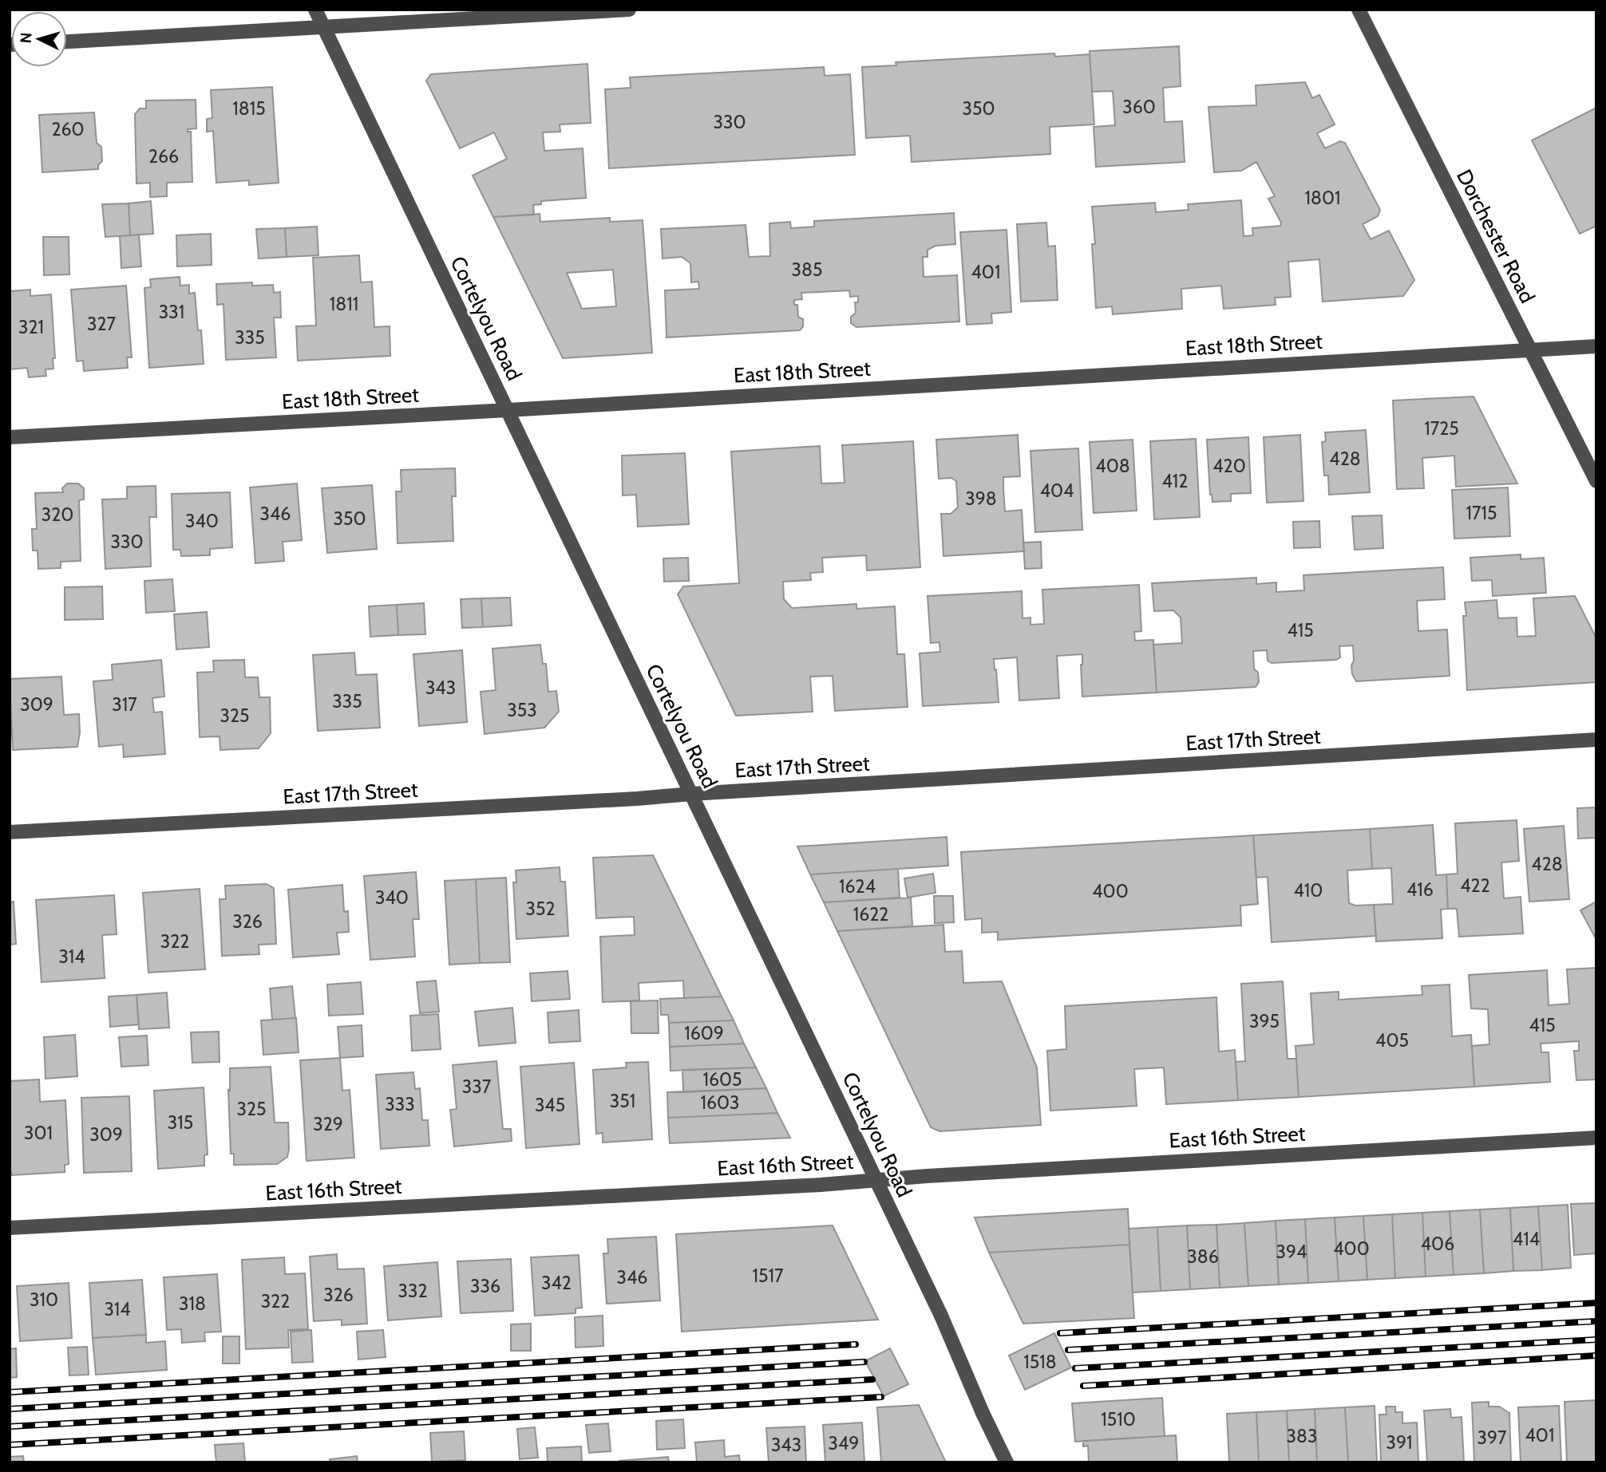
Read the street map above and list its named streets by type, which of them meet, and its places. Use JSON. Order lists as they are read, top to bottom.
{
  "streets": {
    "street": [
      "Dorchester Road",
      "Cortelyou Road",
      "East 18th Street",
      "East 17th Street",
      "East 16th Street"
    ]
  },
  "crossings": [
    ["Dorchester Road", "East 18th Street"],
    ["Cortelyou Road", "East 18th Street"],
    ["Cortelyou Road", "East 17th Street"],
    ["Cortelyou Road", "East 16th Street"]
  ],
  "house_numbers": [
    "360",
    "1815",
    "350",
    "330",
    "260",
    "266",
    "1801",
    "385",
    "401",
    "1811",
    "331",
    "327",
    "321",
    "335",
    "1725",
    "428",
    "408",
    "420",
    "412",
    "404",
    "398",
    "1715",
    "346",
    "320",
    "350",
    "340",
    "330",
    "415",
    "343",
    "335",
    "309",
    "317",
    "353",
    "325",
    "428",
    "422",
    "1624",
    "416",
    "410",
    "400",
    "340",
    "352",
    "1622",
    "326",
    "322",
    "314",
    "395",
    "415",
    "1609",
    "405",
    "1605",
    "337",
    "351",
    "1603",
    "333",
    "345",
    "325",
    "315",
    "329",
    "301",
    "309",
    "414",
    "406",
    "400",
    "394",
    "386",
    "1517",
    "346",
    "342",
    "336",
    "332",
    "326",
    "310",
    "322",
    "318",
    "314",
    "1518",
    "1510",
    "401",
    "383",
    "397",
    "391",
    "349",
    "343"
  ],
  "north": "left"
}
